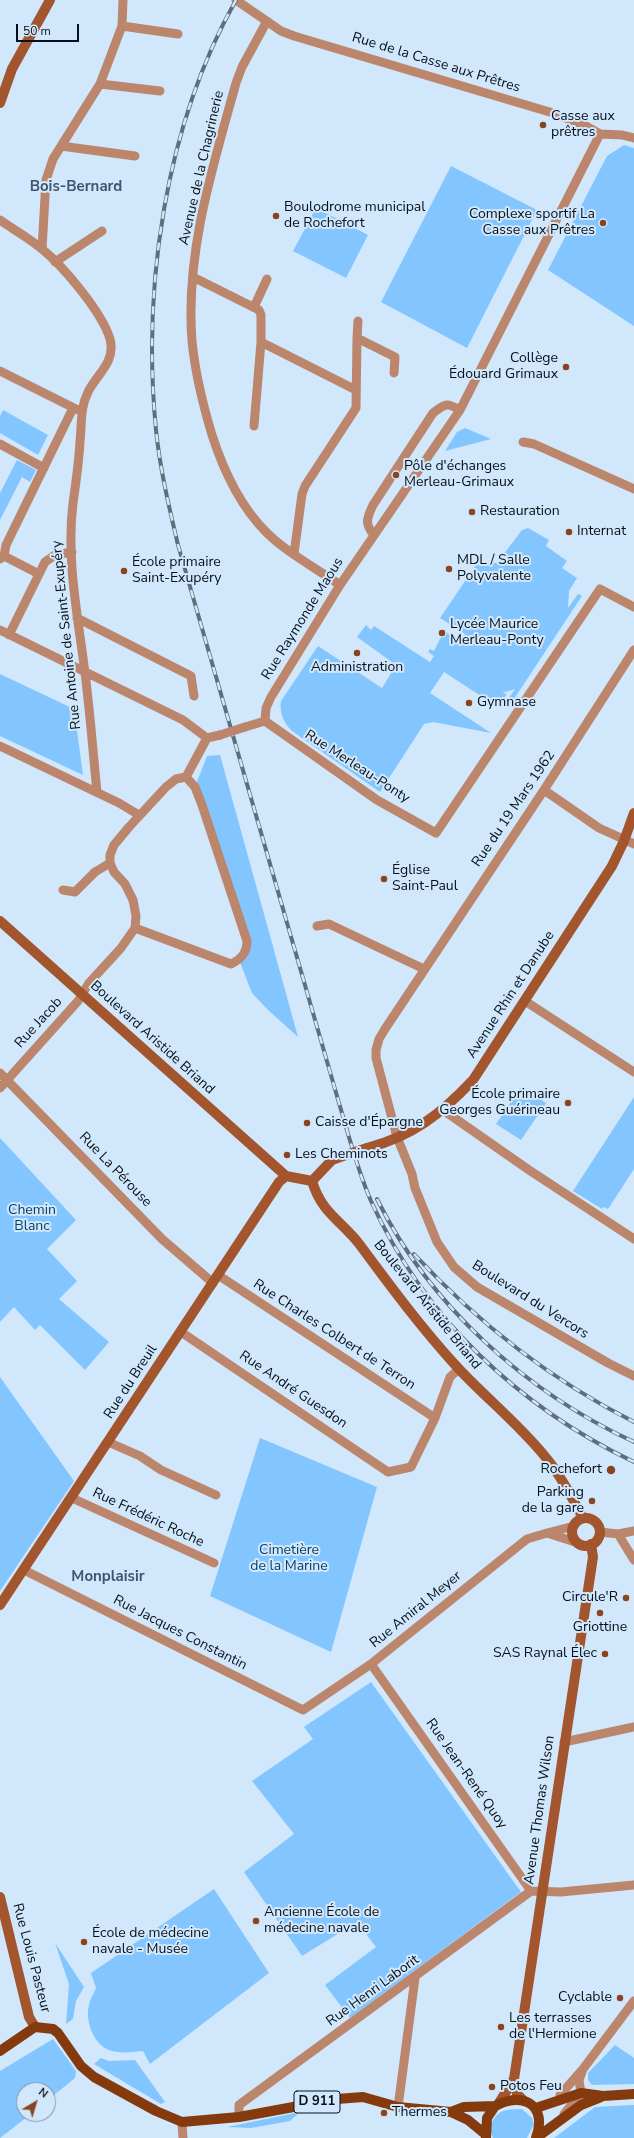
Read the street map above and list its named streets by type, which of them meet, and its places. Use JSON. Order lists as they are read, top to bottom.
{
  "streets": {
    "main road": ["D 911"],
    "street": [
      "Rue de la Casse aux Prêtres",
      "Avenue de la Chagrinerie",
      "Rue Raymonde Maous",
      "Rue Antoine de Saint-Exupéry",
      "Rue Merleau-Ponty",
      "Rue du 19 Mars 1962",
      "Avenue Rhin et Danube",
      "Rue Jacob",
      "Boulevard Aristide Briand",
      "Rue La Pérouse",
      "Boulevard du Vercors",
      "Rue Charles Colbert de Terron",
      "Rue du Breuil",
      "Rue André Guesdon",
      "Rue Frédéric Roche",
      "Rue Amiral Meyer",
      "Rue Jacques Constantin",
      "Rue Jean-René Quoy",
      "Avenue Thomas Wilson",
      "Rue Louis Pasteur",
      "Rue Henri Laborit"
    ]
  },
  "crossings": [
    ["Rue de la Casse aux Prêtres", "Avenue de la Chagrinerie"],
    ["Rue de la Casse aux Prêtres", "Rue Raymonde Maous"],
    ["Avenue de la Chagrinerie", "Rue Raymonde Maous"],
    ["Rue Raymonde Maous", "Rue Merleau-Ponty"],
    ["Rue du 19 Mars 1962", "Avenue Rhin et Danube"],
    ["Rue du 19 Mars 1962", "Boulevard du Vercors"],
    ["Avenue Rhin et Danube", "Boulevard Aristide Briand"],
    ["Avenue Rhin et Danube", "Boulevard du Vercors"],
    ["Rue Jacob", "Boulevard Aristide Briand"],
    ["Rue Jacob", "Rue La Pérouse"],
    ["Boulevard Aristide Briand", "Rue du Breuil"],
    ["Boulevard Aristide Briand", "Rue Amiral Meyer"],
    ["Boulevard Aristide Briand", "Avenue Thomas Wilson"],
    ["Rue La Pérouse", "Rue Charles Colbert de Terron"],
    ["Rue La Pérouse", "Rue du Breuil"],
    ["Rue Charles Colbert de Terron", "Rue du Breuil"],
    ["Rue Charles Colbert de Terron", "Rue André Guesdon"],
    ["Rue du Breuil", "Rue André Guesdon"],
    ["Rue du Breuil", "Rue Frédéric Roche"],
    ["Rue du Breuil", "Rue Jacques Constantin"],
    ["Rue Amiral Meyer", "Rue Jacques Constantin"],
    ["Rue Amiral Meyer", "Rue Jean-René Quoy"],
    ["Rue Amiral Meyer", "Avenue Thomas Wilson"],
    ["Rue Jean-René Quoy", "Rue Henri Laborit"],
    ["Avenue Thomas Wilson", "D 911"],
    ["Rue Louis Pasteur", "D 911"],
    ["Rue Henri Laborit", "D 911"]
  ],
  "districts": ["Bois-Bernard", "Monplaisir"],
  "parks": ["Chemin Blanc", "Cimetière de la Marine"],
  "places": [
    "Casse aux prêtres",
    "Boulodrome municipal de Rochefort",
    "Complexe sportif La Casse aux Prêtres",
    "Collège Édouard Grimaux",
    "Pôle d'échanges Merleau-Grimaux",
    "Restauration",
    "Internat",
    "MDL / Salle Polyvalente",
    "École primaire Saint-Exupéry",
    "Lycée Maurice Merleau-Ponty",
    "Administration",
    "Gymnase",
    "Église Saint-Paul",
    "École primaire Georges Guérineau",
    "Caisse d'Épargne",
    "Les Cheminots",
    "Rochefort",
    "Parking de la gare",
    "Circule'R",
    "Griottine",
    "SAS Raynal Élec",
    "Ancienne École de médecine navale",
    "École de médecine navale - Musée",
    "Cyclable",
    "Les terrasses de l'Hermione",
    "Potos Feu",
    "Thermes"
  ],
  "scale_bar": "50 m",
  "north": "top right"
}
